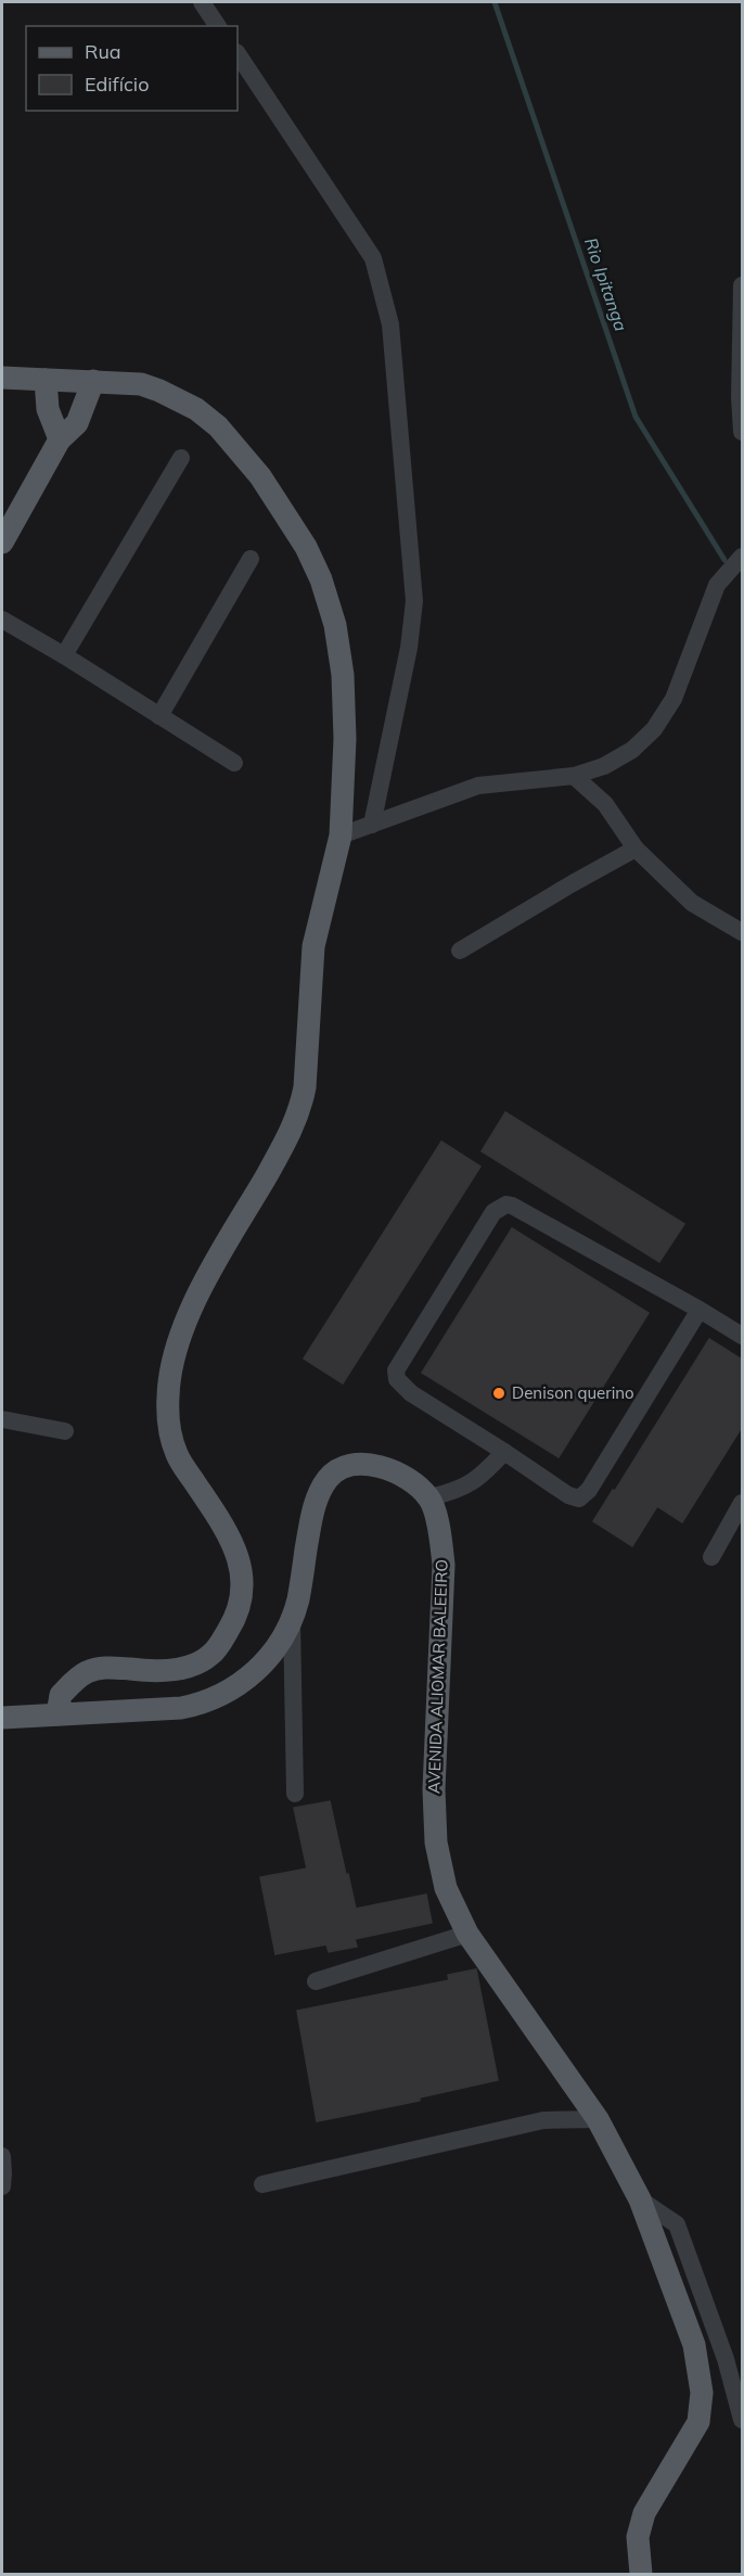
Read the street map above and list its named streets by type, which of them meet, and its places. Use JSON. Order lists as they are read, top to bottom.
{
  "streets": {
    "main road": ["AVENIDA ALIOMAR BALEEIRO"]
  },
  "water": ["Rio Ipitanga"],
  "places": ["Denison querino"],
  "legend": ["Rua", "Edifício"]
}
